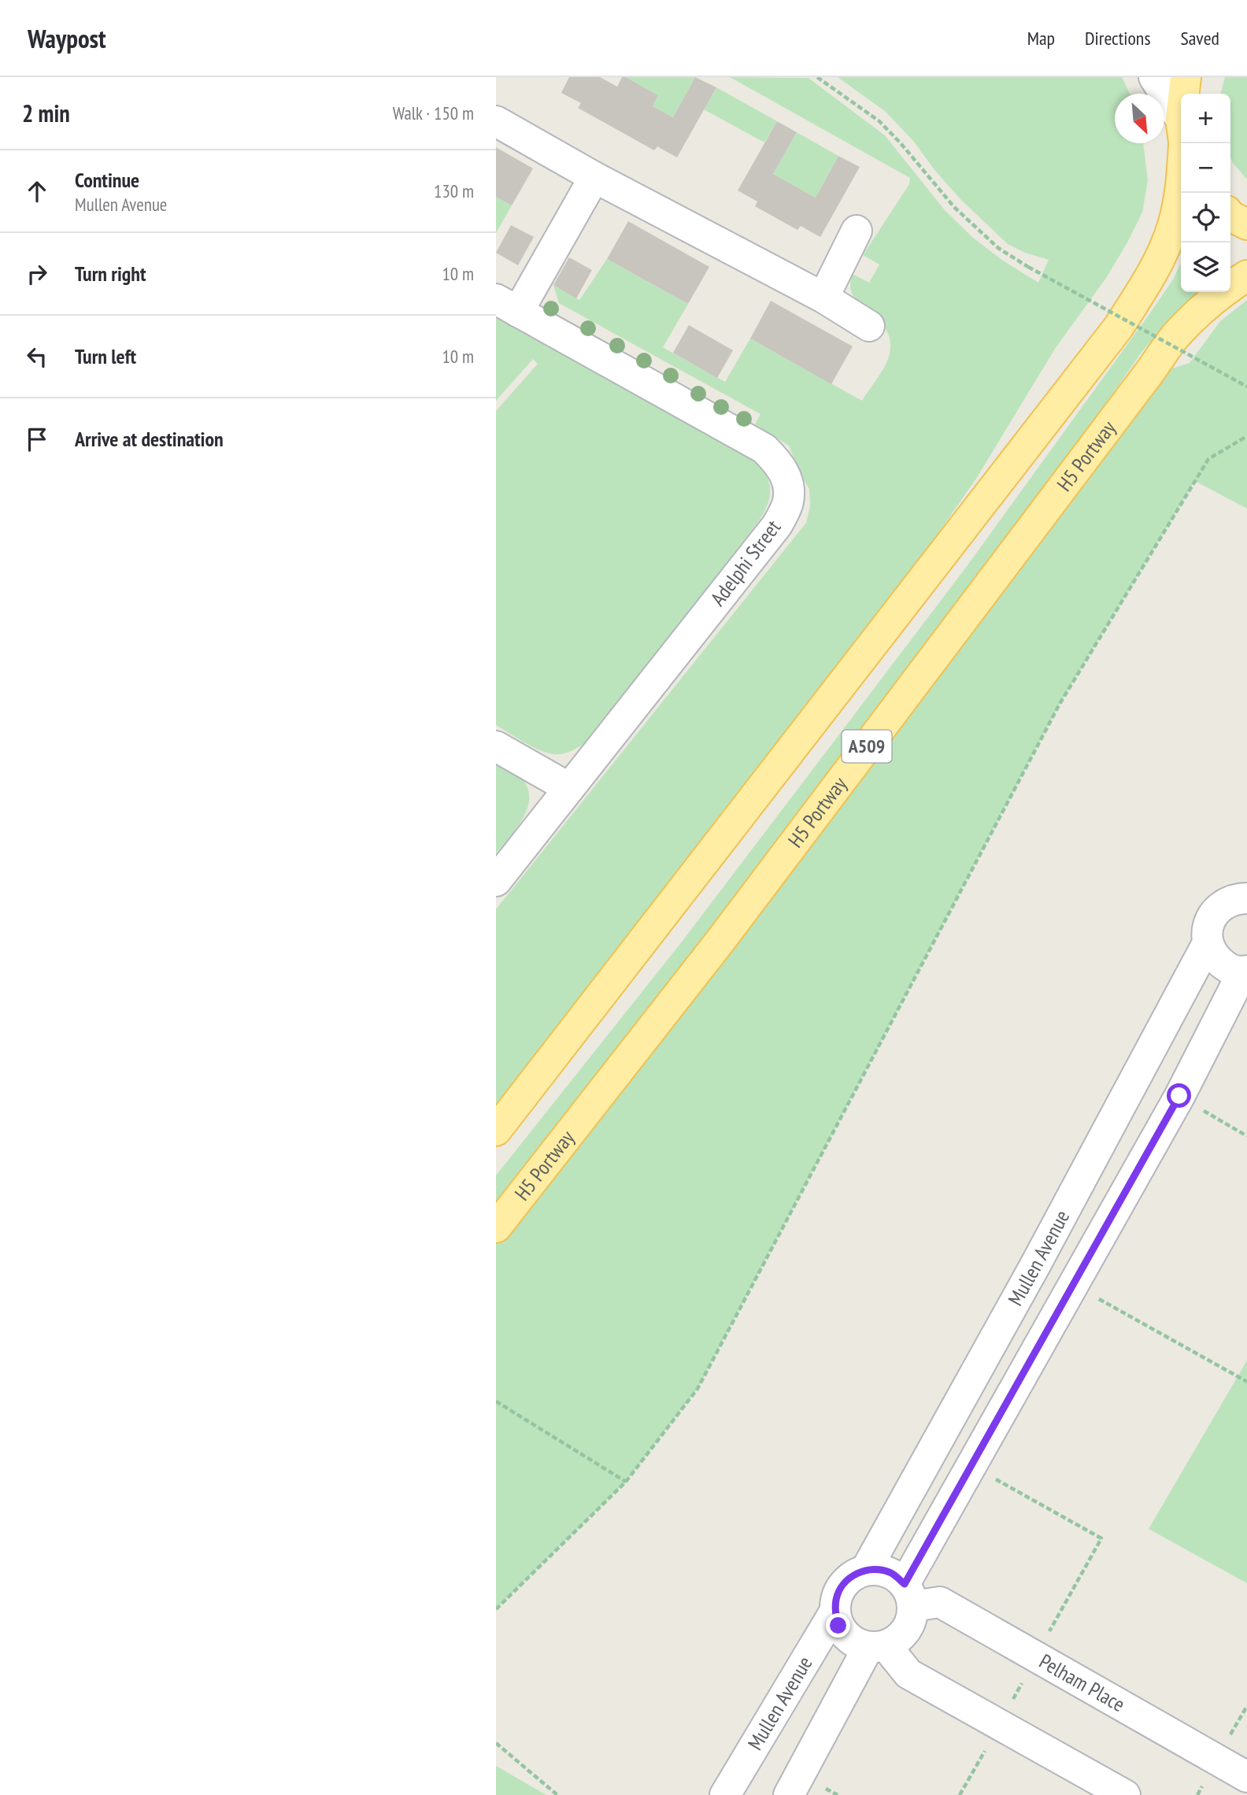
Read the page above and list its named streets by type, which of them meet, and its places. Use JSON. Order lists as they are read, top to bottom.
{
  "streets": {
    "main road": ["H5 Portway", "A509"],
    "street": ["Adelphi Street", "Mullen Avenue", "Pelham Place"]
  },
  "crossings": [
    ["Mullen Avenue", "Pelham Place"]
  ],
  "north": "bottom right",
  "page": {
    "header": "Waypost",
    "nav": ["Map", "Directions", "Saved"],
    "heading": ["2 min", "Walk · 150 m"],
    "map_buttons": ["+", "−"],
    "list": [
      ["Continue", "Mullen Avenue", "130 m"],
      ["Turn right", "10 m"],
      ["Turn left", "10 m"],
      "Arrive at destination"
    ]
  }
}
